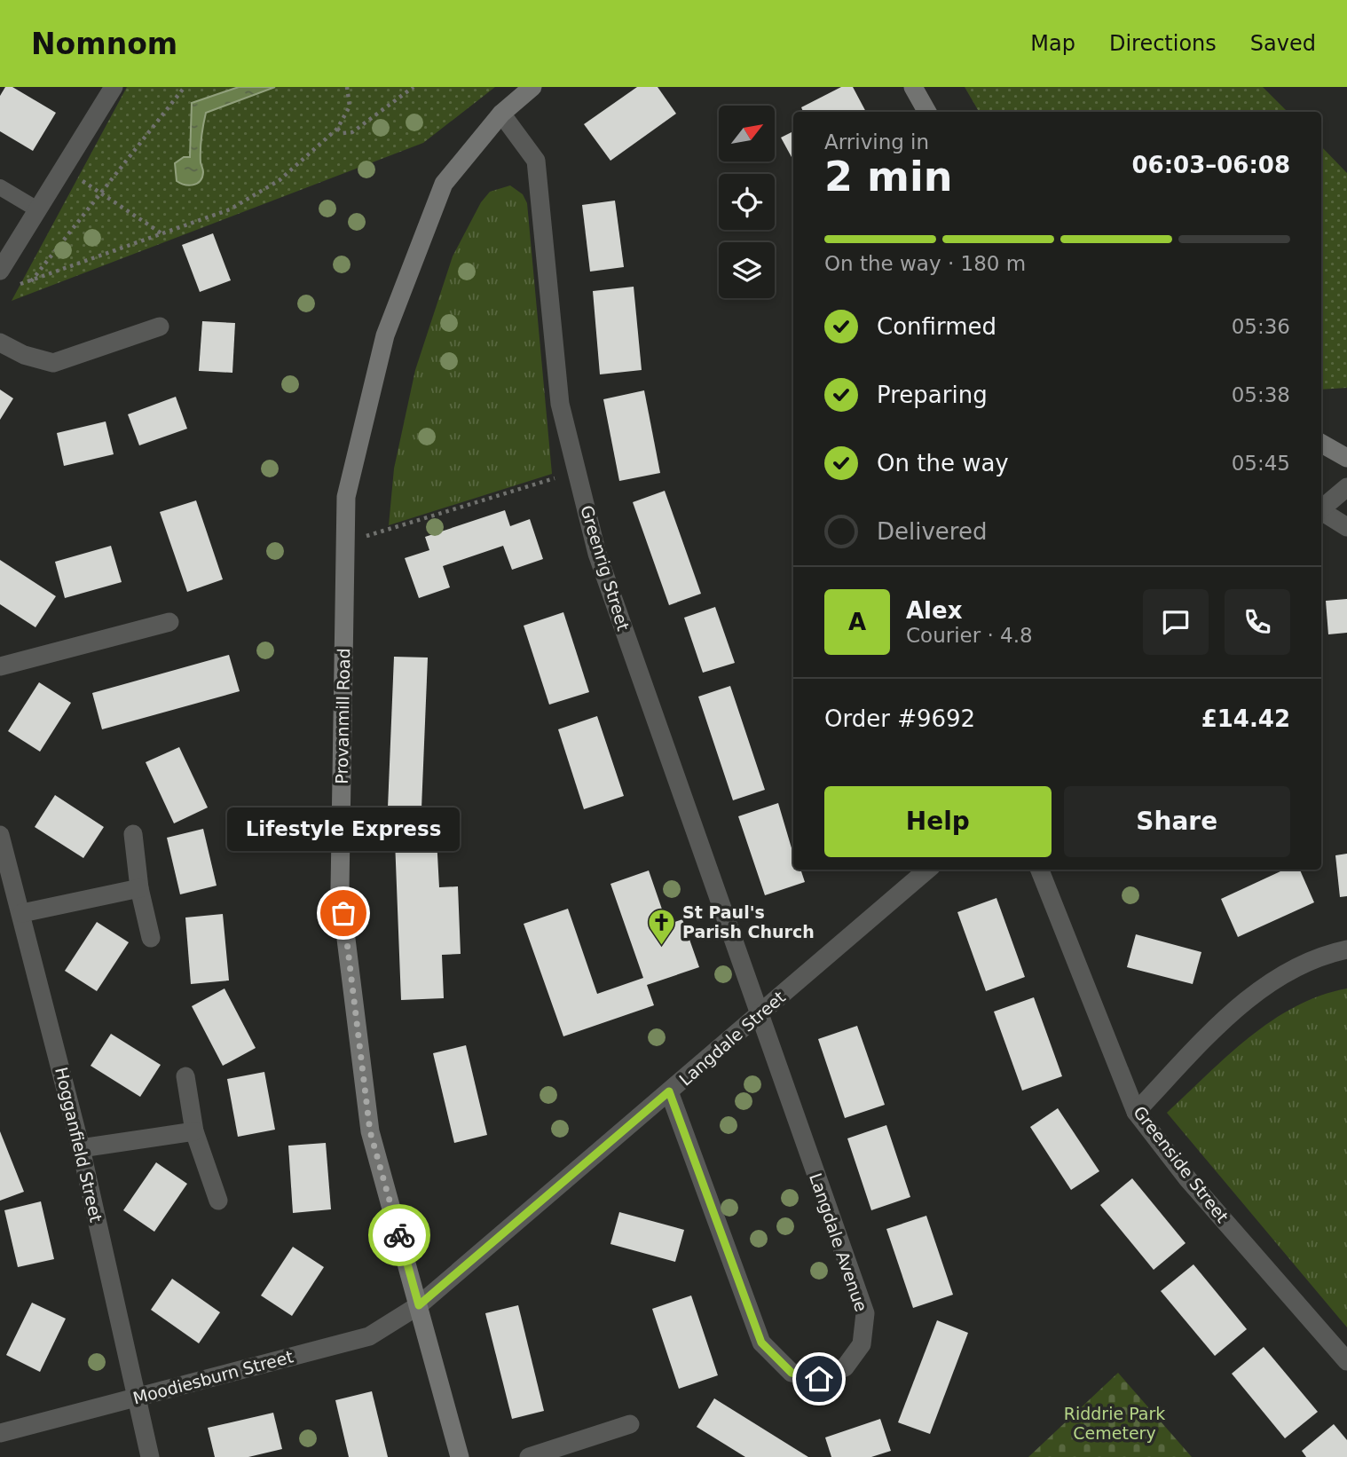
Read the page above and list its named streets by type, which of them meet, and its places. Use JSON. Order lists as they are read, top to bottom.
{
  "streets": {
    "main road": ["Provanmill Road"],
    "street": [
      "Greenrig Street",
      "Langdale Street",
      "Hogganfield Street",
      "Greenside Street",
      "Langdale Avenue",
      "Moodiesburn Street"
    ]
  },
  "crossings": [
    ["Greenrig Street", "Provanmill Road"],
    ["Greenrig Street", "Langdale Street"],
    ["Greenrig Street", "Langdale Avenue"],
    ["Provanmill Road", "Langdale Street"],
    ["Provanmill Road", "Moodiesburn Street"],
    ["Langdale Street", "Langdale Avenue"],
    ["Langdale Street", "Moodiesburn Street"],
    ["Hogganfield Street", "Moodiesburn Street"]
  ],
  "parks": ["Riddrie Park Cemetery"],
  "places": {
    "other": ["Lifestyle Express"],
    "church": ["St Paul's Parish Church"]
  },
  "north": "top right",
  "page": {
    "header": "Nomnom",
    "nav": ["Map", "Directions", "Saved"],
    "heading": ["2 min", "Arriving in", "06:03–06:08"],
    "panel": [
      "Alex",
      "Courier · 4.8",
      "Order #9692",
      "£14.42"
    ],
    "bar": "On the way · 180 m",
    "list": [
      ["Confirmed", "05:36"],
      ["Preparing", "05:38"],
      ["On the way", "05:45"],
      "Delivered"
    ],
    "round": "A",
    "buttons": ["Help", "Share"],
    "bubble": "Lifestyle Express"
  }
}
